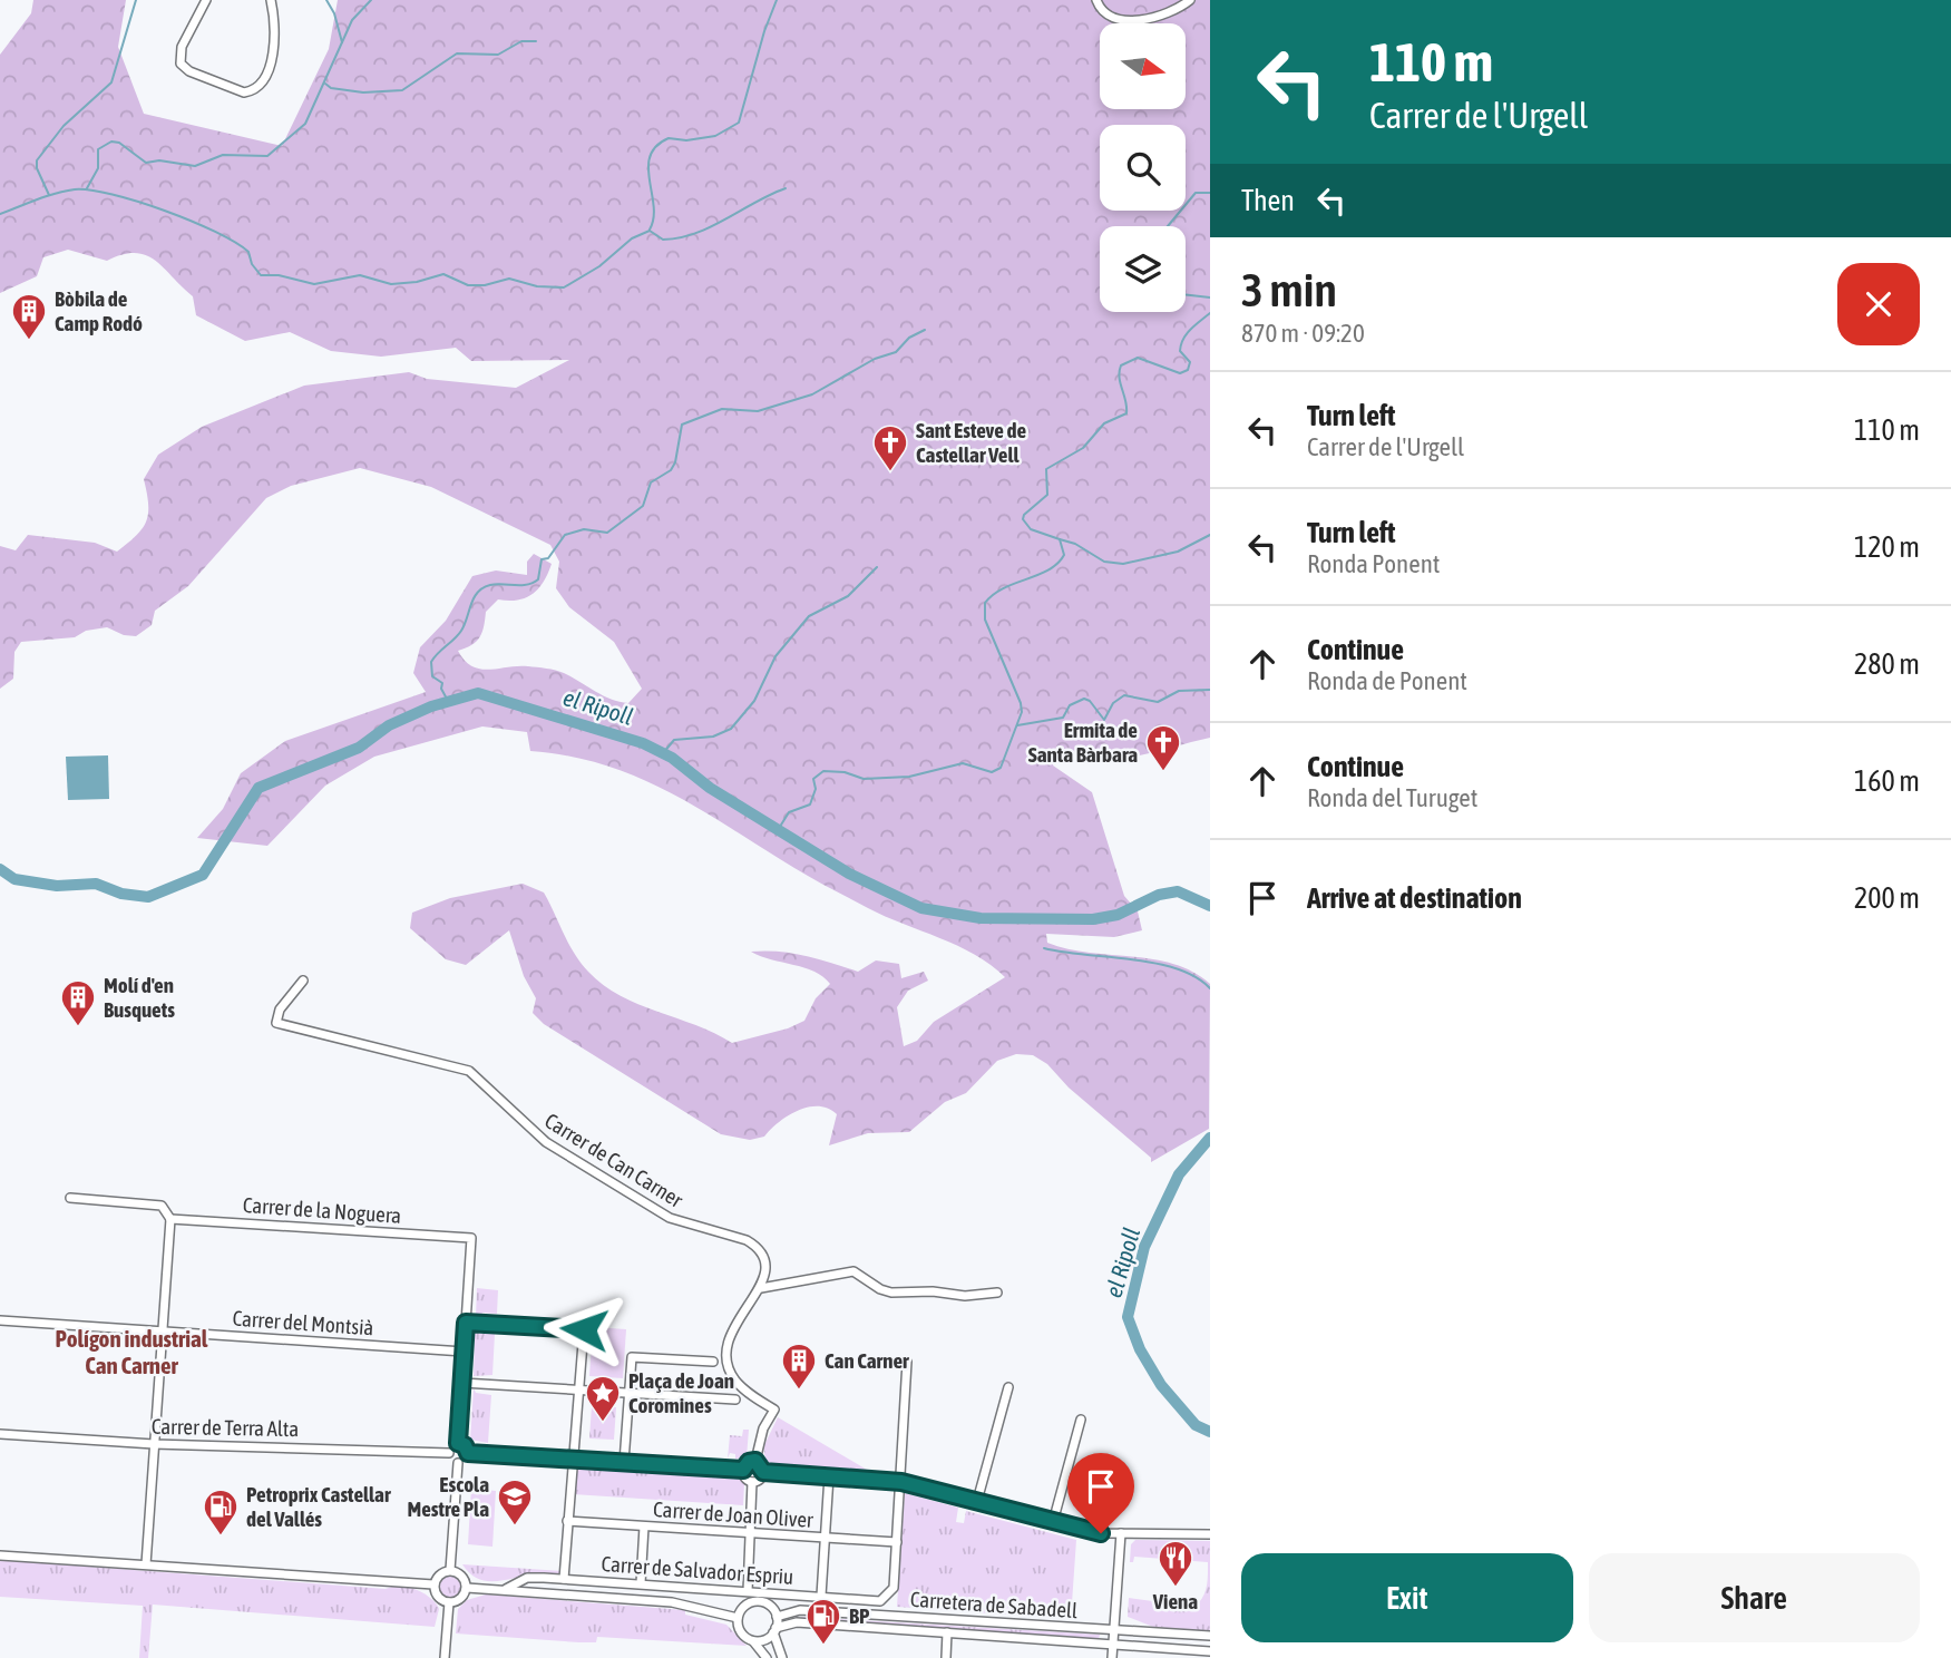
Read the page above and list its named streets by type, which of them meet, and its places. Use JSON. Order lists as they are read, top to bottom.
{
  "streets": {
    "street": [
      "Carrer de Can Carner",
      "Carrer de la Noguera",
      "Carrer del Montsià",
      "Carrer de Terra Alta",
      "Carrer de Joan Oliver",
      "Carrer de Salvador Espriu",
      "Carretera de Sabadell"
    ]
  },
  "crossings": [
    ["Carrer de Joan Oliver", "Carrer de Salvador Espriu"]
  ],
  "districts": ["Polígon industrial Can Carner"],
  "water": ["el Ripoll"],
  "places": {
    "building": ["Bòbila de Camp Rodó", "Molí d'en Busquets", "Can Carner"],
    "church": ["Sant Esteve de Castellar Vell", "Ermita de Santa Bàrbara"],
    "place": ["Plaça de Joan Coromines"],
    "school or university": ["Escola Mestre Pla"],
    "fuel station": ["Petroprix Castellar del Vallés", "BP"],
    "restaurant": ["Viena"]
  },
  "north": "right",
  "page": {
    "turn": ["110 m", "Carrer de l'Urgell"],
    "then": "Then",
    "heading": ["3 min", "870 m · 09:20"],
    "list": [
      {
        "name": "Turn left",
        "note": "Carrer de l'Urgell",
        "value": "110 m"
      },
      {
        "name": "Turn left",
        "note": "Ronda Ponent",
        "value": "120 m"
      },
      {
        "name": "Continue",
        "note": "Ronda de Ponent",
        "value": "280 m"
      },
      {
        "name": "Continue",
        "note": "Ronda del Turuget",
        "value": "160 m"
      },
      {
        "name": "Arrive at destination",
        "value": "200 m"
      }
    ],
    "buttons": ["Exit", "Share"]
  }
}
